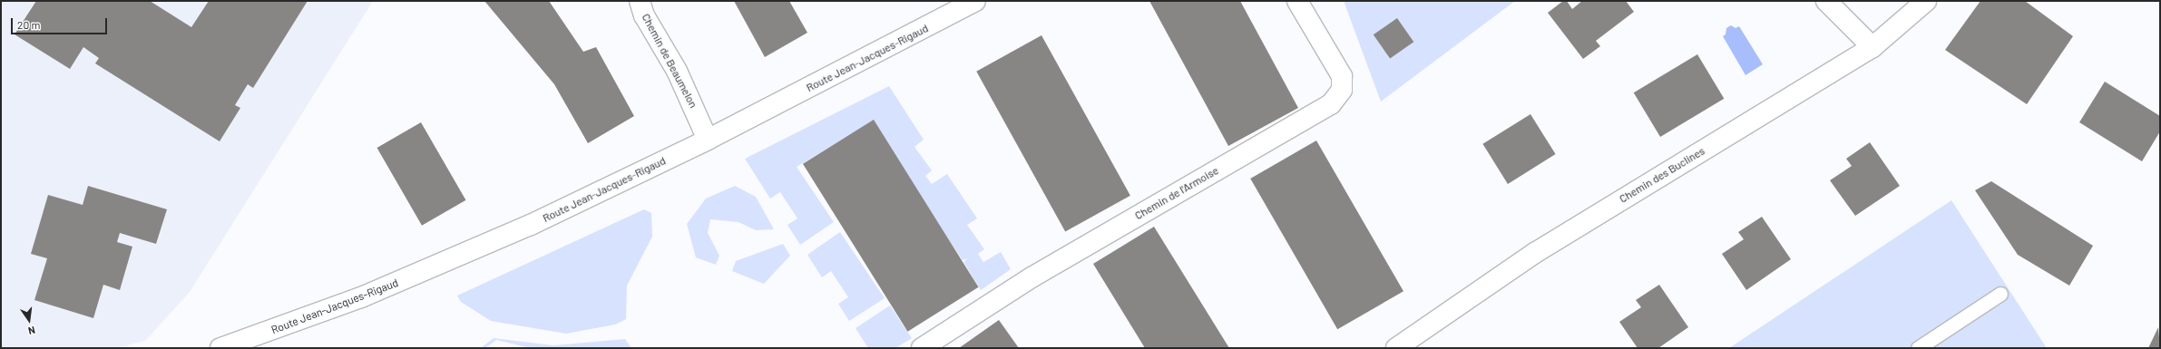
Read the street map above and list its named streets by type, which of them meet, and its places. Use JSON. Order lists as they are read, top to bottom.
{
  "streets": {
    "street": [
      "Route Jean-Jacques-Rigaud",
      "Chemin de Beaumelon",
      "Chemin des Buclines",
      "Chemin de l'Armoise"
    ]
  },
  "crossings": [
    ["Route Jean-Jacques-Rigaud", "Chemin de Beaumelon"]
  ],
  "scale_bar": "20 m",
  "north": "bottom"
}
